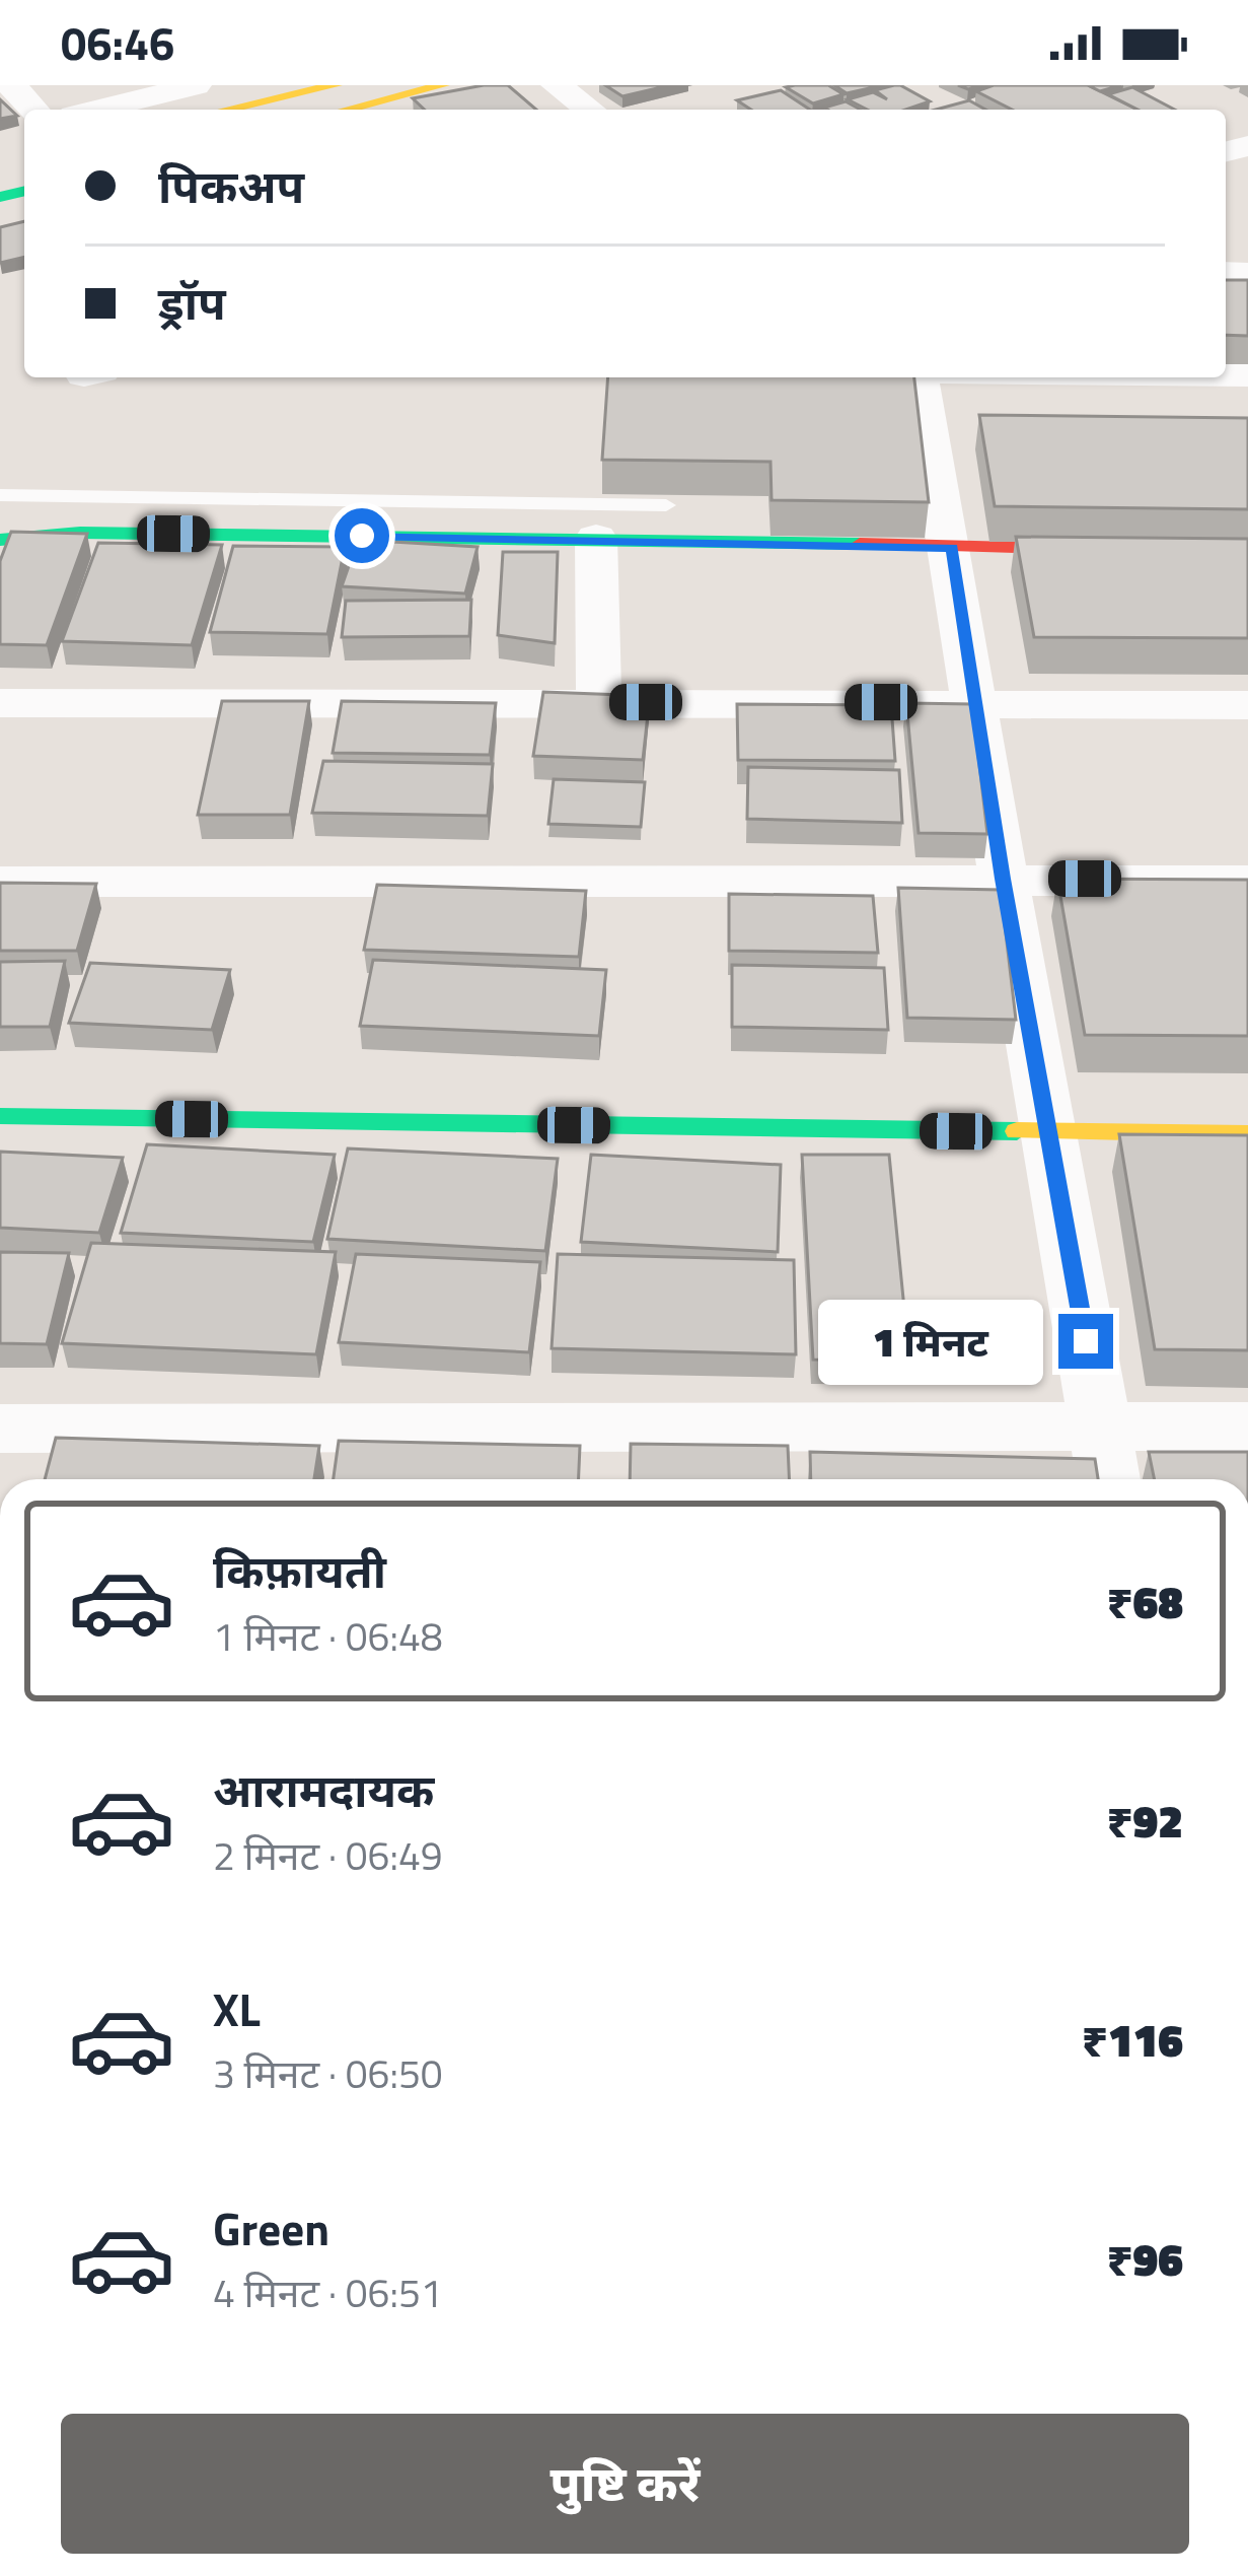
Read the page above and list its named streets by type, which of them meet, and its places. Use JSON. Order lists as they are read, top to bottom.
{
  "page": {
    "status": "06:46",
    "banner": ["पिकअप", "ड्रॉप"],
    "bubble": "1 मिनट",
    "list": [
      {
        "name": "किफ़ायती",
        "note": "1 मिनट · 06:48",
        "value": "₹68"
      },
      {
        "name": "आरामदायक",
        "note": "2 मिनट · 06:49",
        "value": "₹92"
      },
      {
        "name": "XL",
        "note": "3 मिनट · 06:50",
        "value": "₹116"
      },
      {
        "name": "Green",
        "note": "4 मिनट · 06:51",
        "value": "₹96"
      }
    ],
    "buttons": "पुष्टि करें"
  }
}
